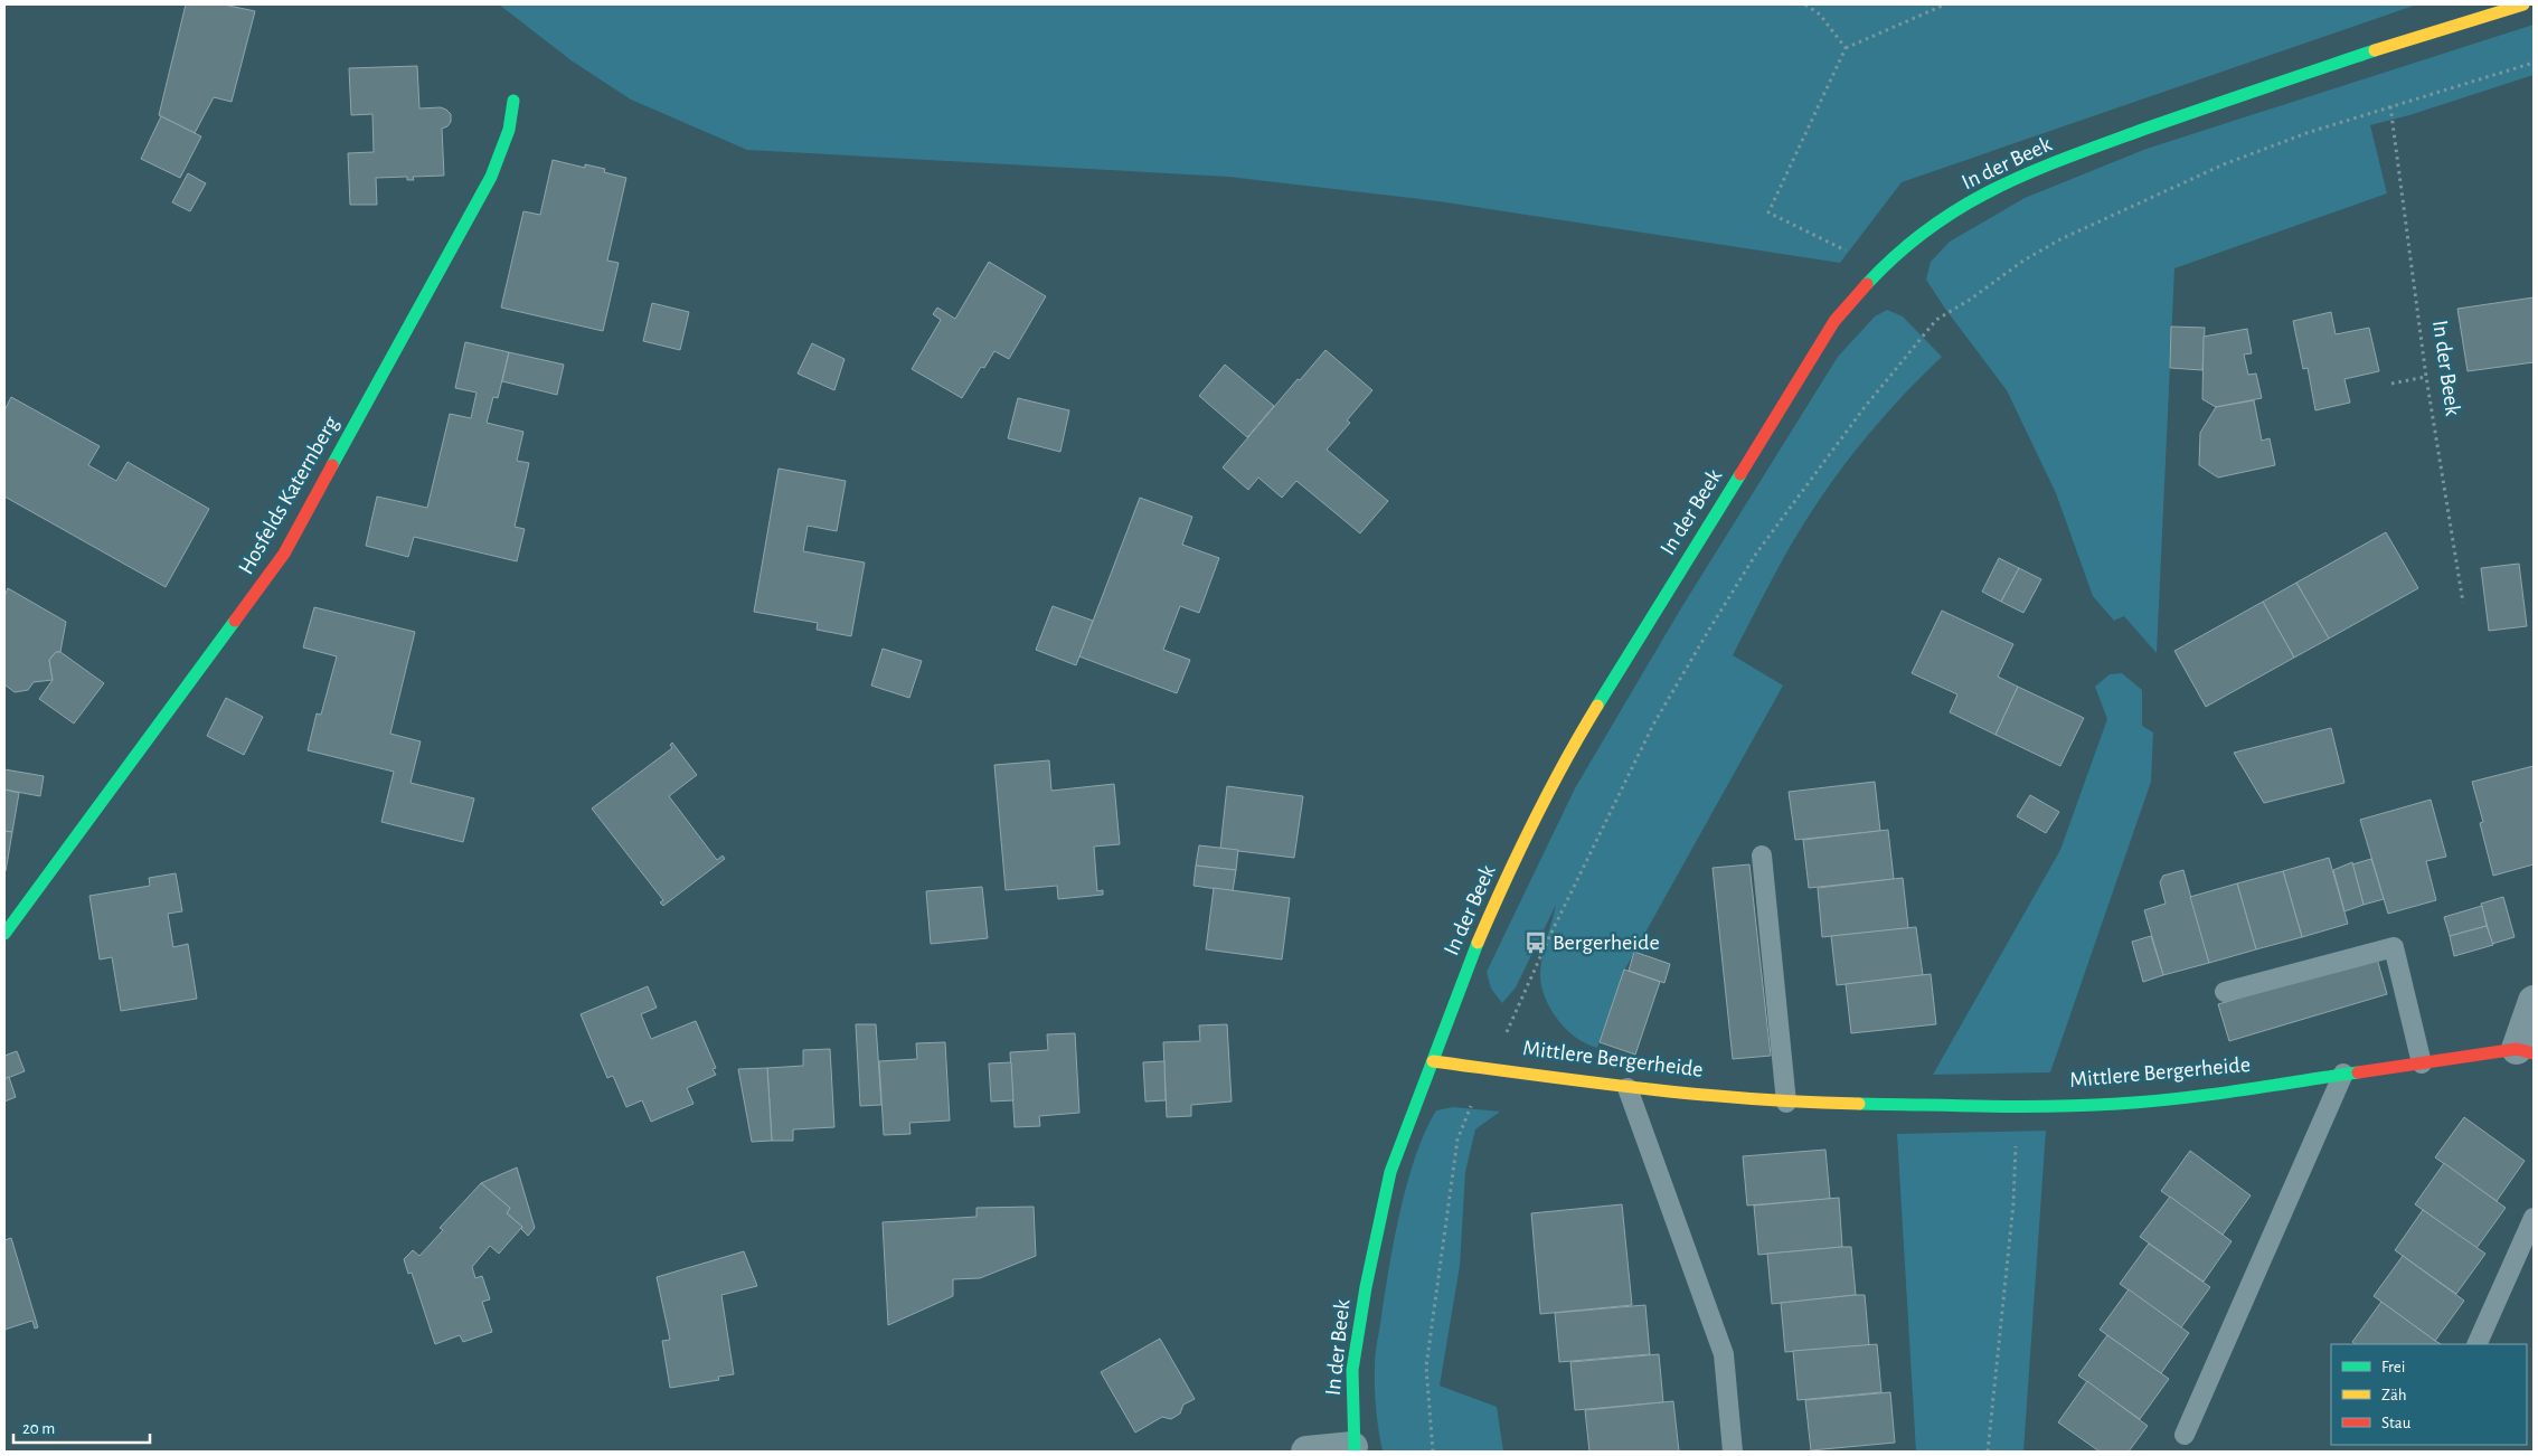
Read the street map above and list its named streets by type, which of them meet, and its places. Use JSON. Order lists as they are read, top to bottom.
{
  "streets": {
    "street": ["In der Beek", "Hosfelds Katernberg", "Mittlere Bergerheide"]
  },
  "crossings": [
    ["In der Beek", "Mittlere Bergerheide"]
  ],
  "places": {
    "bus stop": ["Bergerheide"]
  },
  "legend": ["Frei", "Zäh", "Stau"],
  "scale_bar": "20 m"
}
